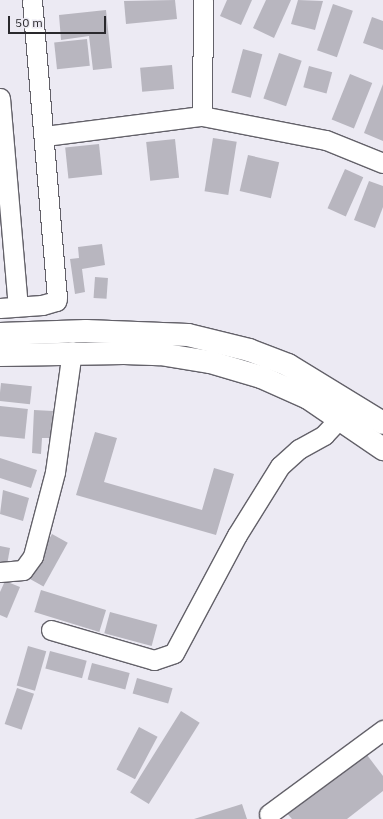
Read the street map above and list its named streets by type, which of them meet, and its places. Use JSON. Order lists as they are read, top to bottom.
{
  "scale_bar": "50 m"
}
